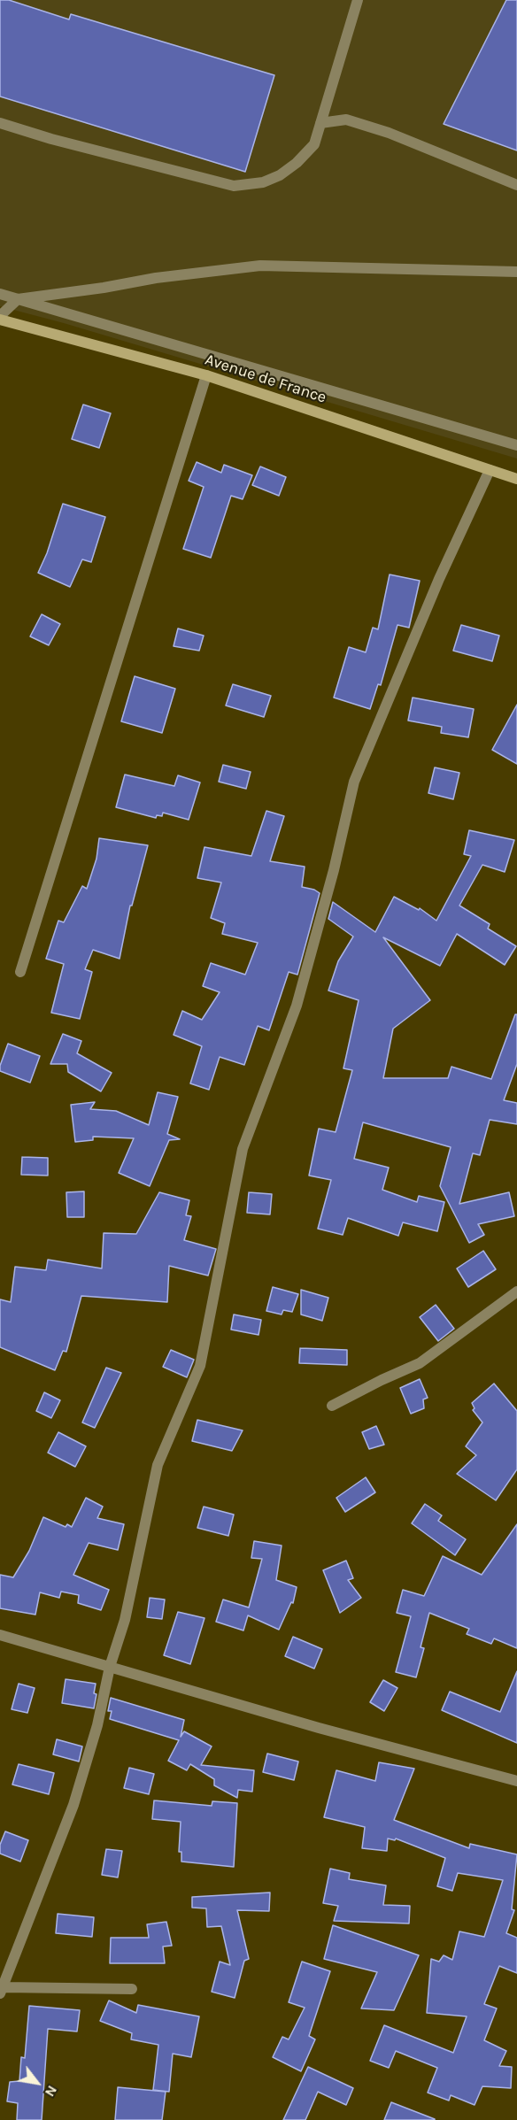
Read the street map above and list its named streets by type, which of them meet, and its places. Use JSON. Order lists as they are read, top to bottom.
{
  "streets": {
    "street": ["Avenue de France"]
  },
  "north": "bottom right"
}
